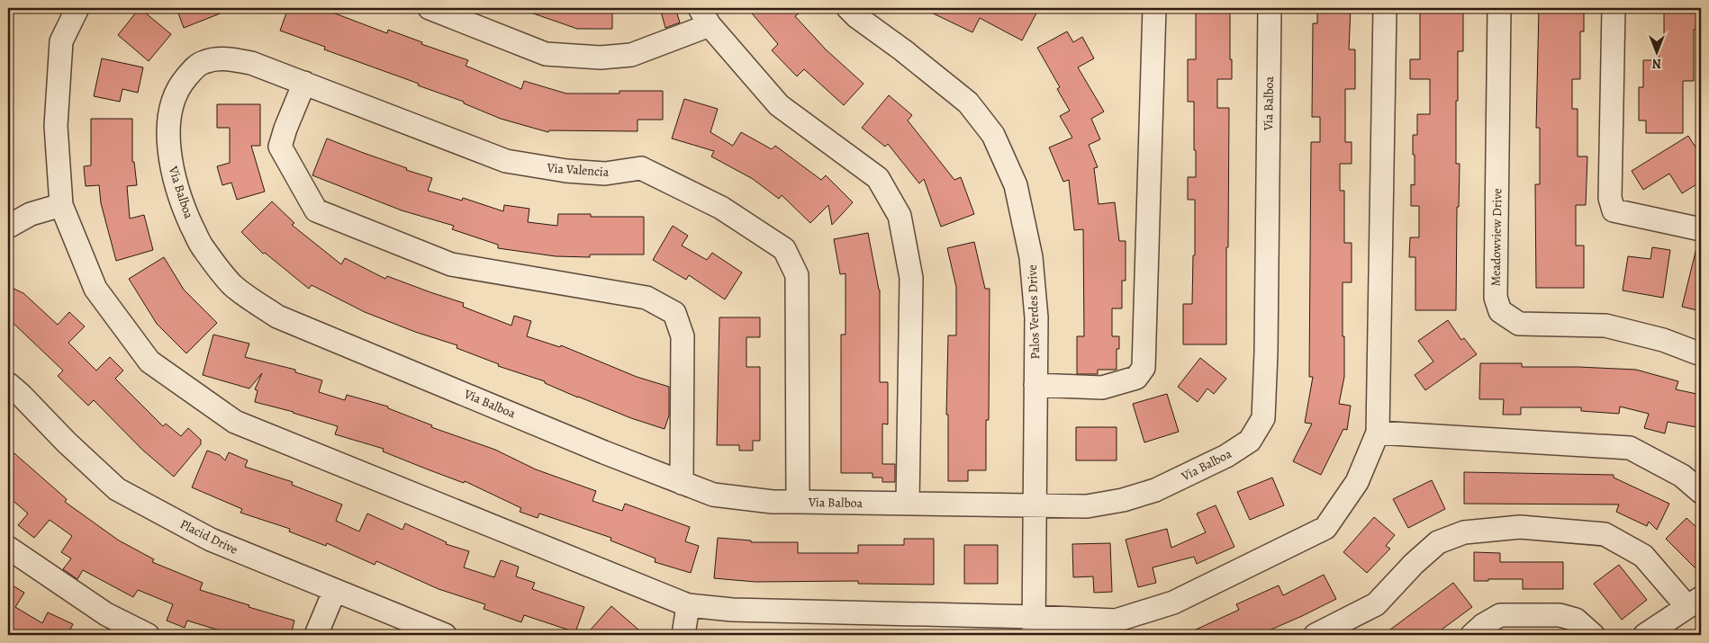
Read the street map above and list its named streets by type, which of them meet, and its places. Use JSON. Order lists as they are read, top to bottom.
{
  "streets": {
    "street": [
      "Via Balboa",
      "Via Valencia",
      "Meadowview Drive",
      "Palos Verdes Drive",
      "Placid Drive"
    ]
  },
  "crossings": [
    ["Via Balboa", "Via Valencia"],
    ["Via Balboa", "Palos Verdes Drive"]
  ],
  "north": "bottom"
}
